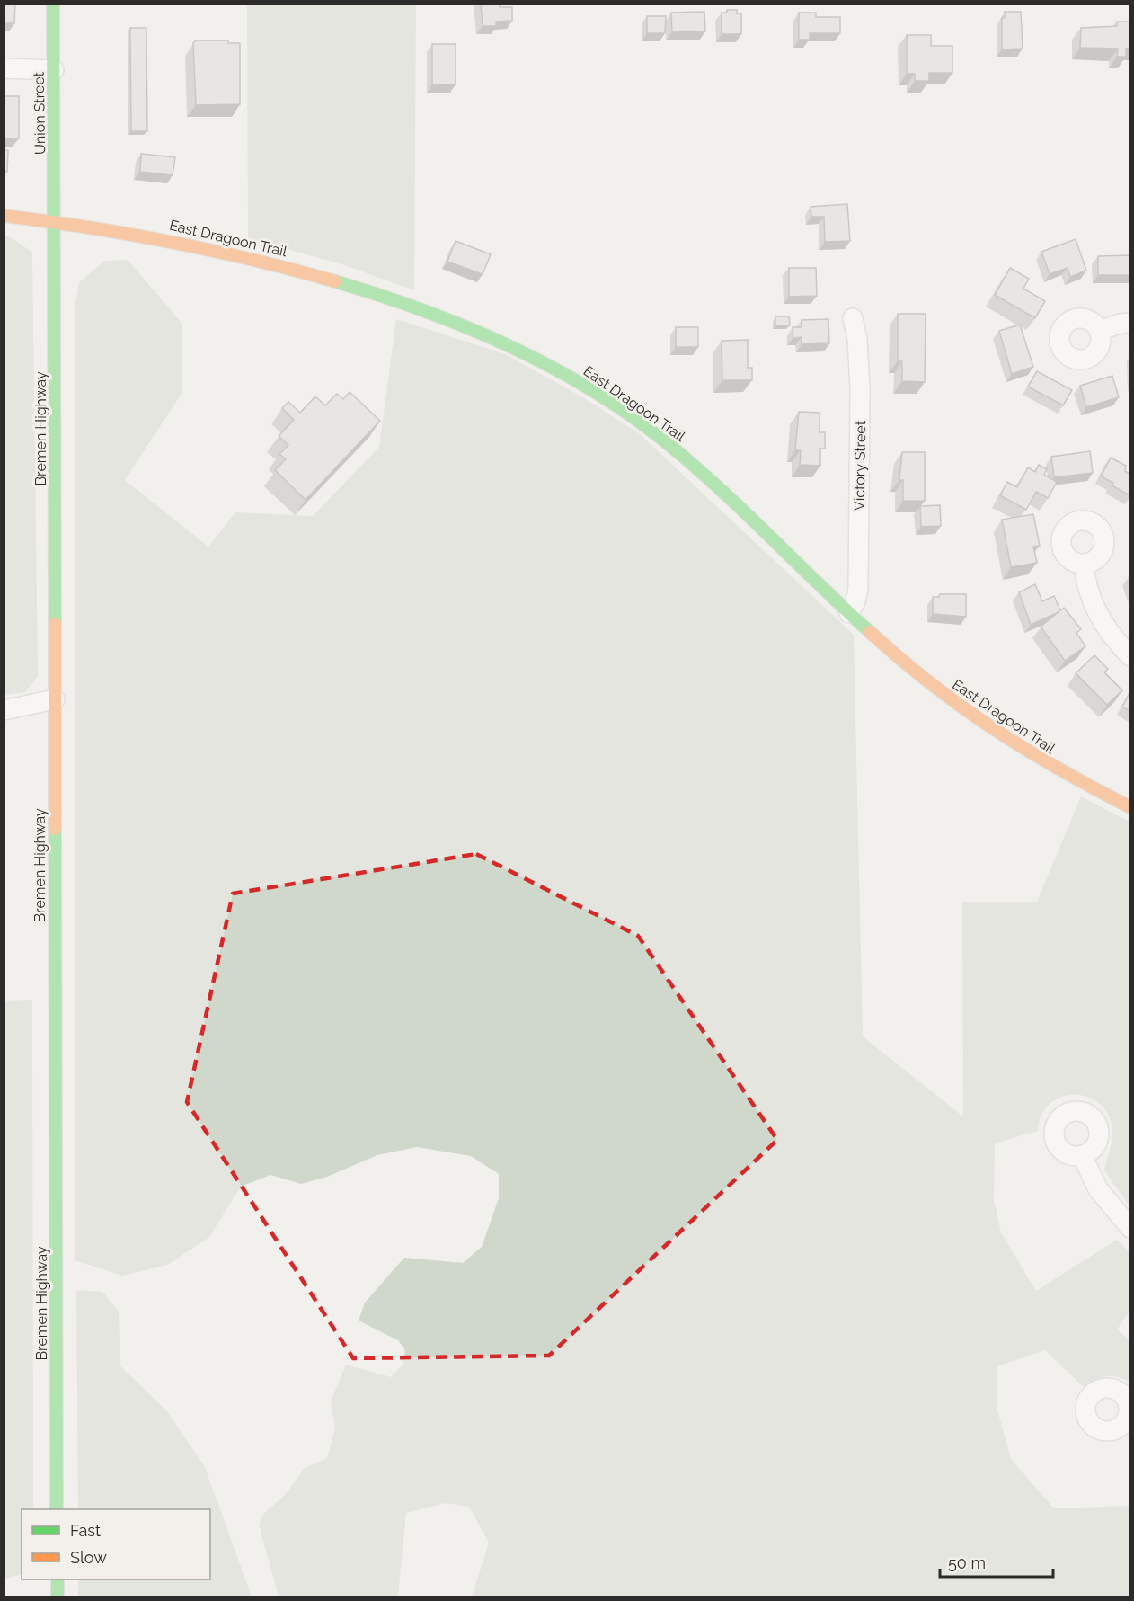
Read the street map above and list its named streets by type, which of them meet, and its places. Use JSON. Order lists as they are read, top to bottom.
{
  "streets": {
    "main road": ["Union Street", "East Dragoon Trail", "Bremen Highway"],
    "street": ["Victory Street"]
  },
  "crossings": [
    ["Union Street", "East Dragoon Trail"],
    ["Union Street", "Bremen Highway"],
    ["East Dragoon Trail", "Bremen Highway"],
    ["East Dragoon Trail", "Victory Street"]
  ],
  "legend": ["Fast", "Slow"],
  "scale_bar": "50 m"
}
